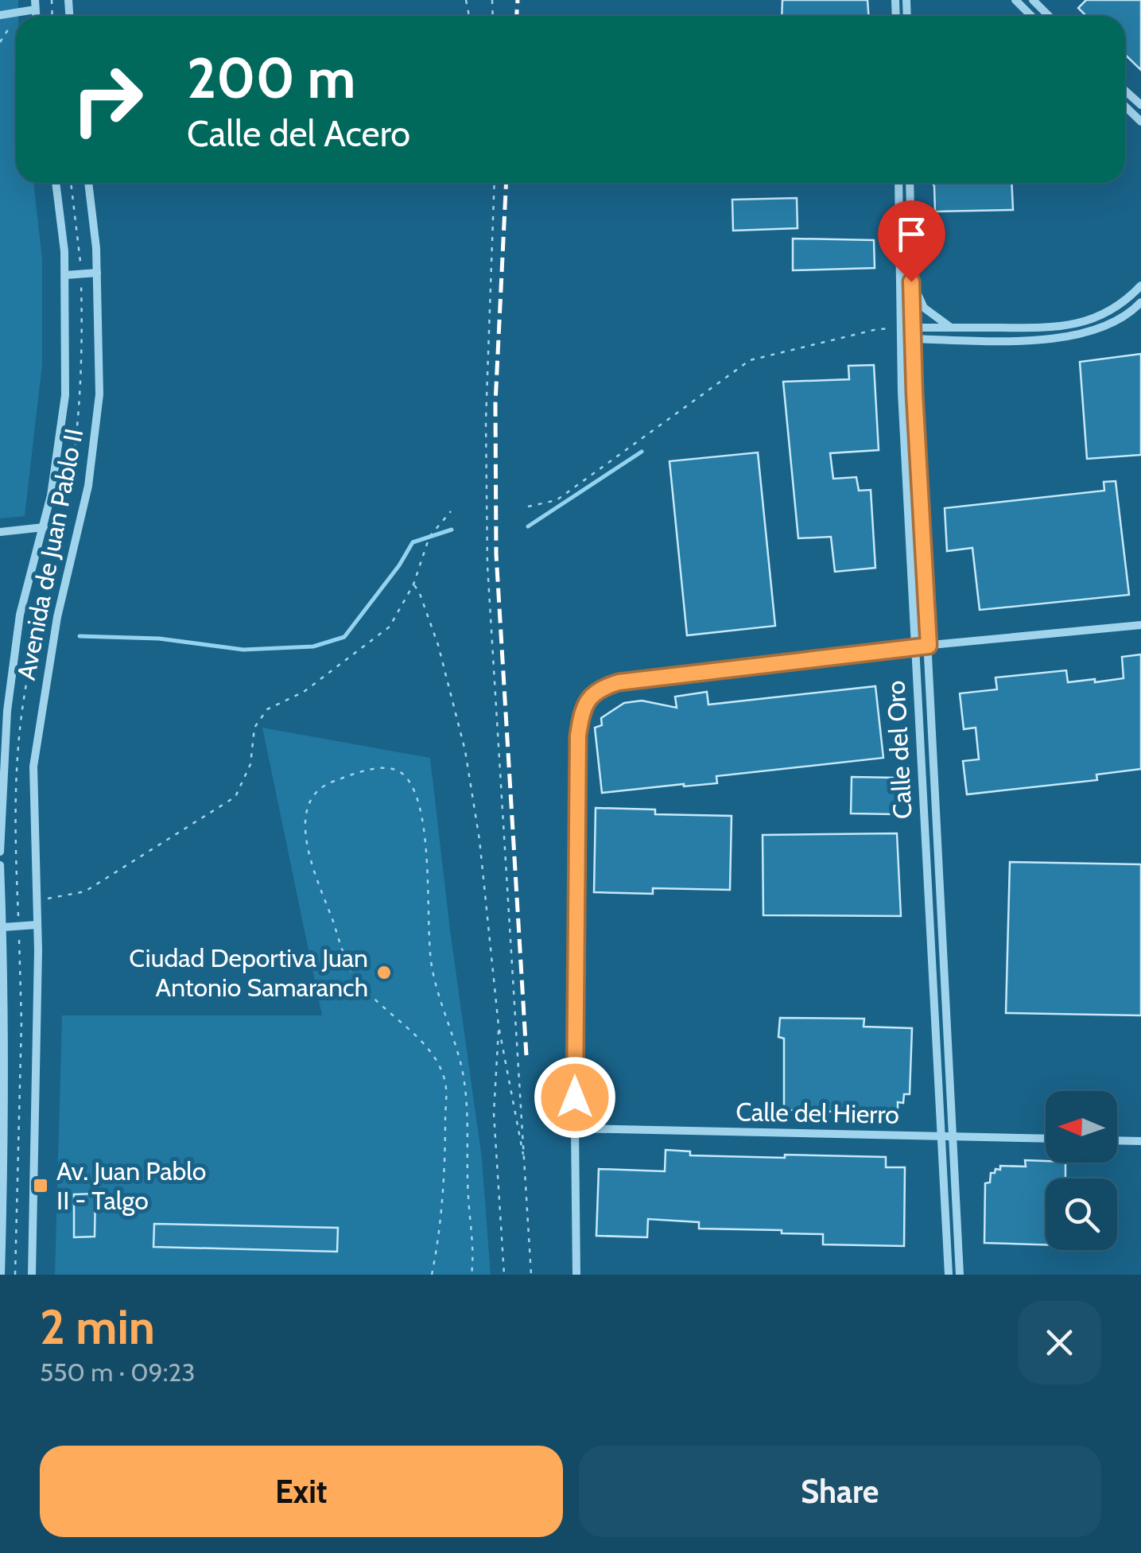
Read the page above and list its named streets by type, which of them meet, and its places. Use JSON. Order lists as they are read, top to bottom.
{
  "streets": {
    "street": ["Avenida de Juan Pablo II", "Calle del Oro", "Calle del Hierro"]
  },
  "crossings": [
    ["Calle del Oro", "Calle del Hierro"]
  ],
  "places": {
    "other": ["Ciudad Deportiva Juan Antonio Samaranch"],
    "transit": ["Av. Juan Pablo II - Talgo"]
  },
  "north": "left",
  "page": {
    "turn": ["200 m", "Calle del Acero"],
    "heading": ["2 min", "550 m · 09:23"],
    "buttons": ["Exit", "Share"]
  }
}
